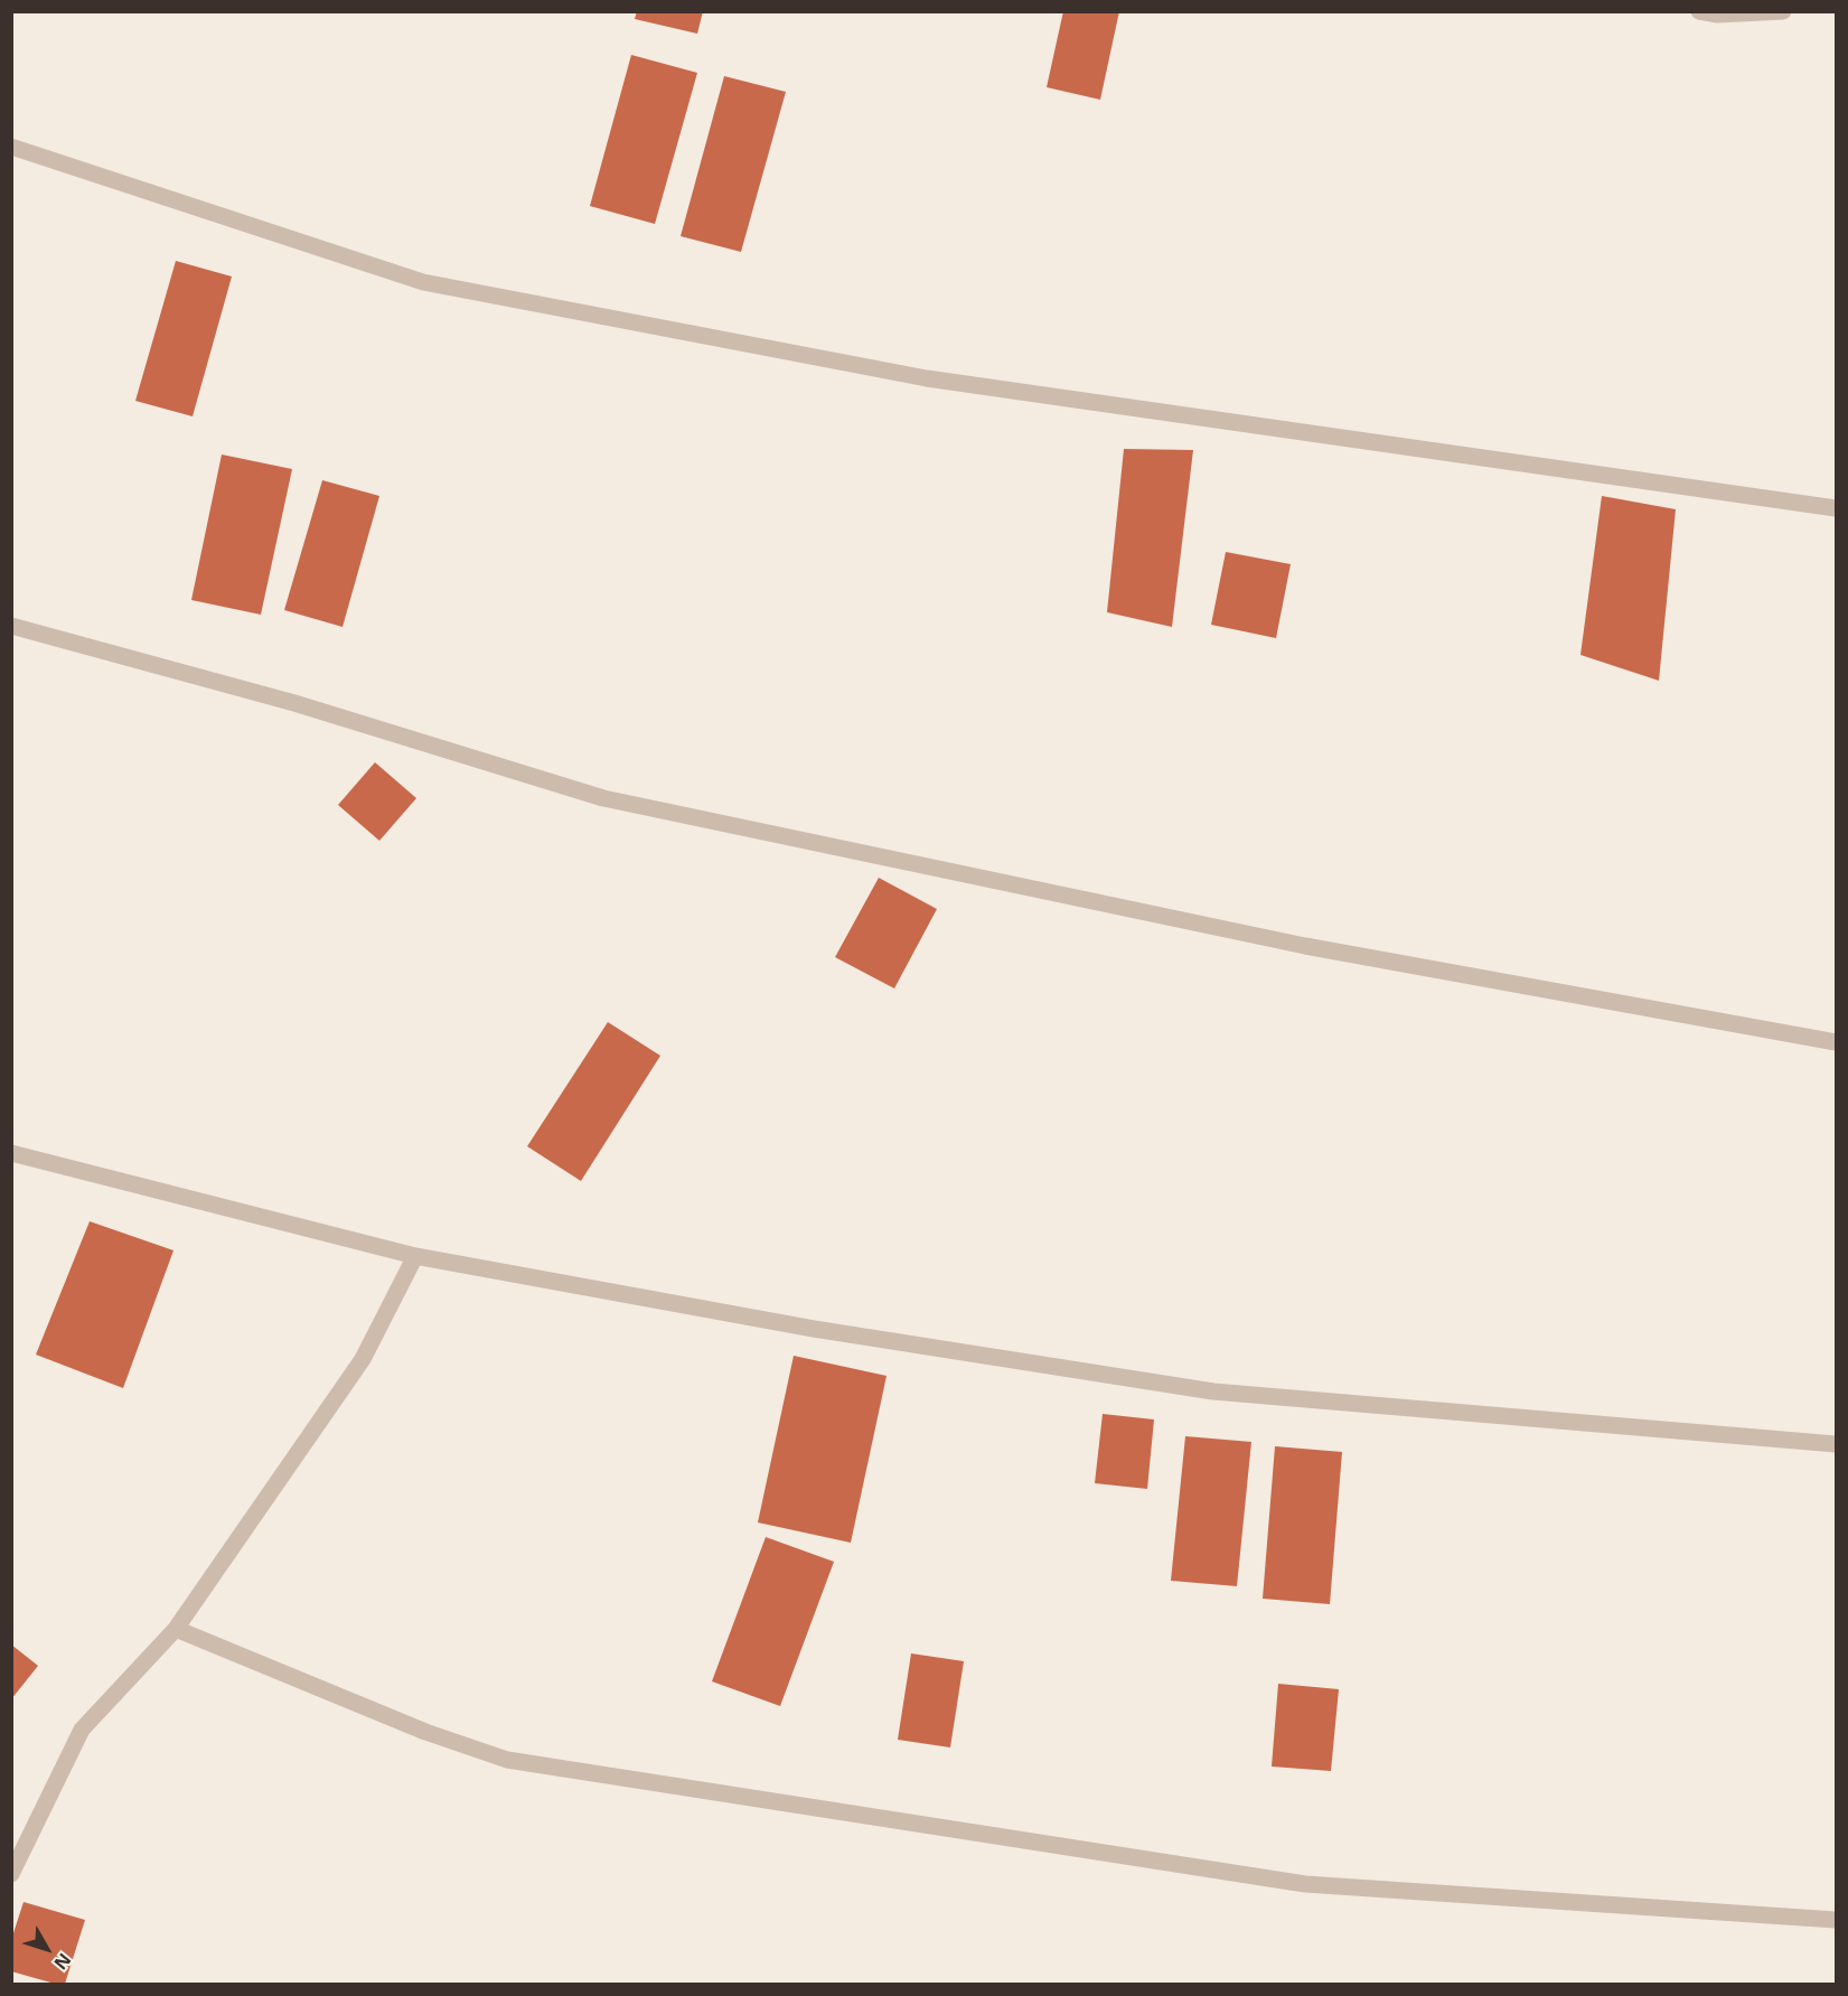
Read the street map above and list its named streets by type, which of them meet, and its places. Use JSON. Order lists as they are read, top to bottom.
{
  "north": "bottom right"
}
